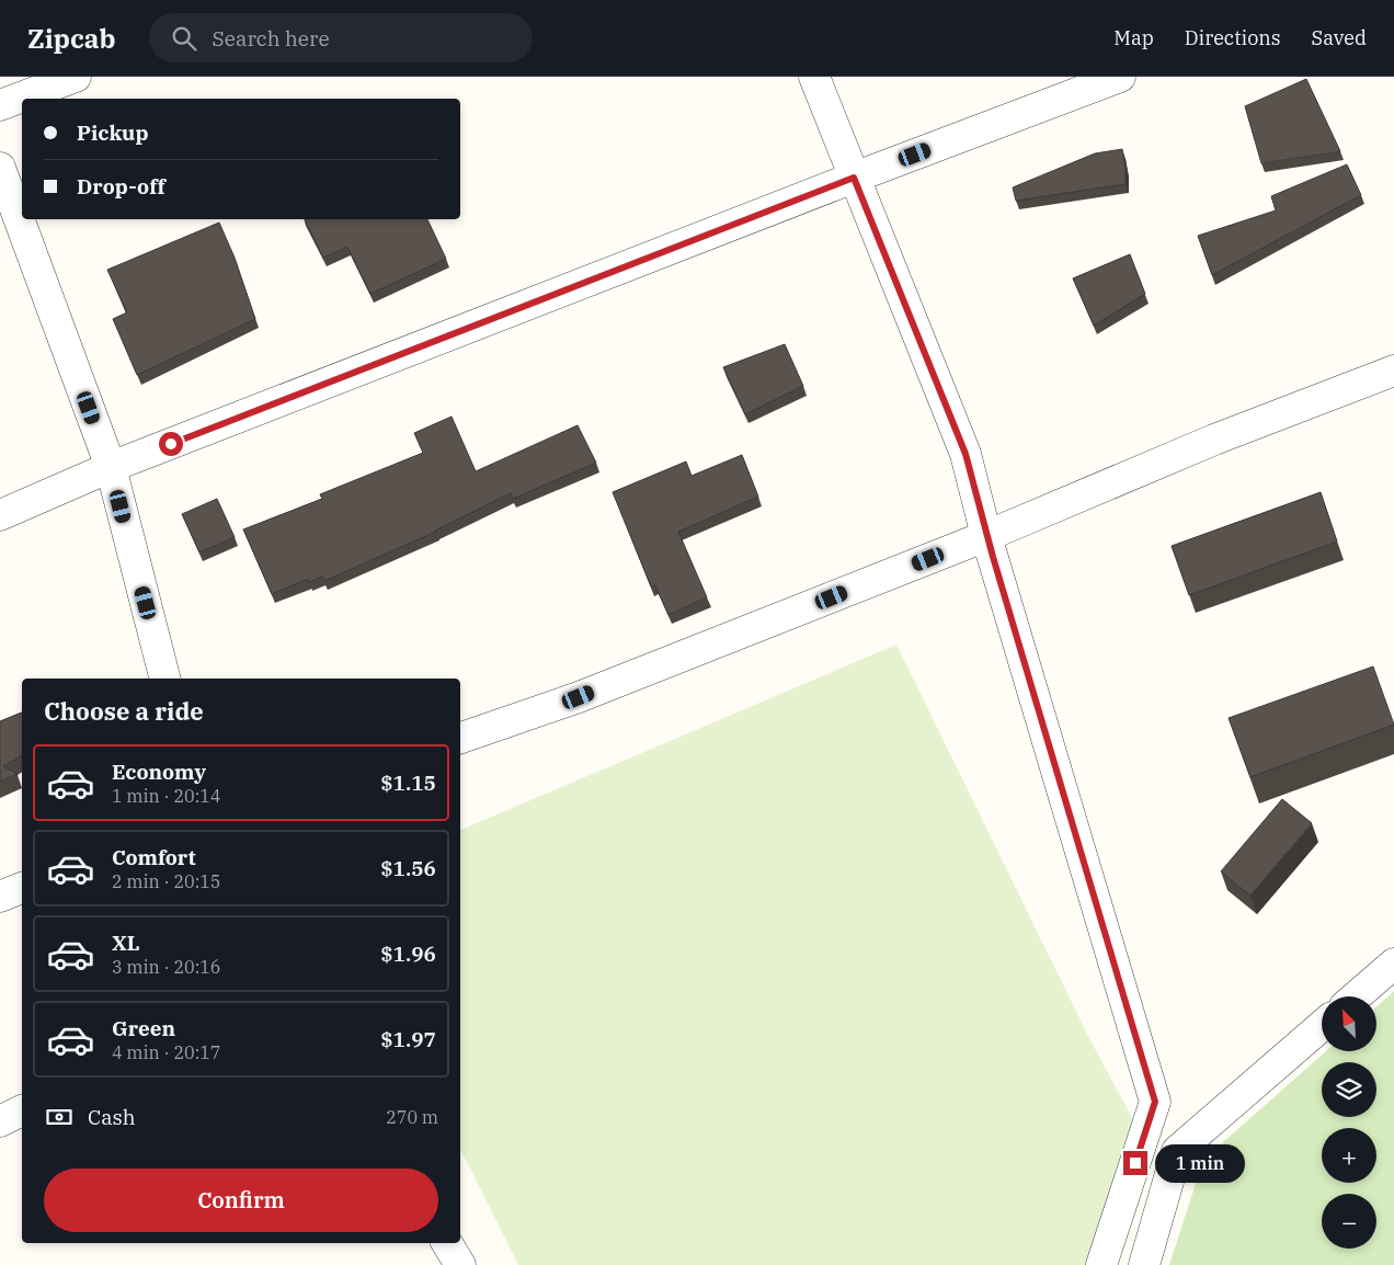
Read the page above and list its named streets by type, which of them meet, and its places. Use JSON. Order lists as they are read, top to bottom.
{
  "north": "top left",
  "page": {
    "header": "Zipcab",
    "search": "Search here",
    "nav": ["Map", "Directions", "Saved"],
    "banner": ["Pickup", "Drop-off"],
    "heading": "Choose a ride",
    "list": [
      {
        "name": "Economy",
        "note": "1 min · 20:14",
        "value": "$1.15"
      },
      {
        "name": "Comfort",
        "note": "2 min · 20:15",
        "value": "$1.56"
      },
      {
        "name": "XL",
        "note": "3 min · 20:16",
        "value": "$1.96"
      },
      {
        "name": "Green",
        "note": "4 min · 20:17",
        "value": "$1.97"
      }
    ],
    "map_buttons": ["+", "−"],
    "pay": ["Cash", "270 m"],
    "bubble": "1 min",
    "buttons": "Confirm"
  }
}
